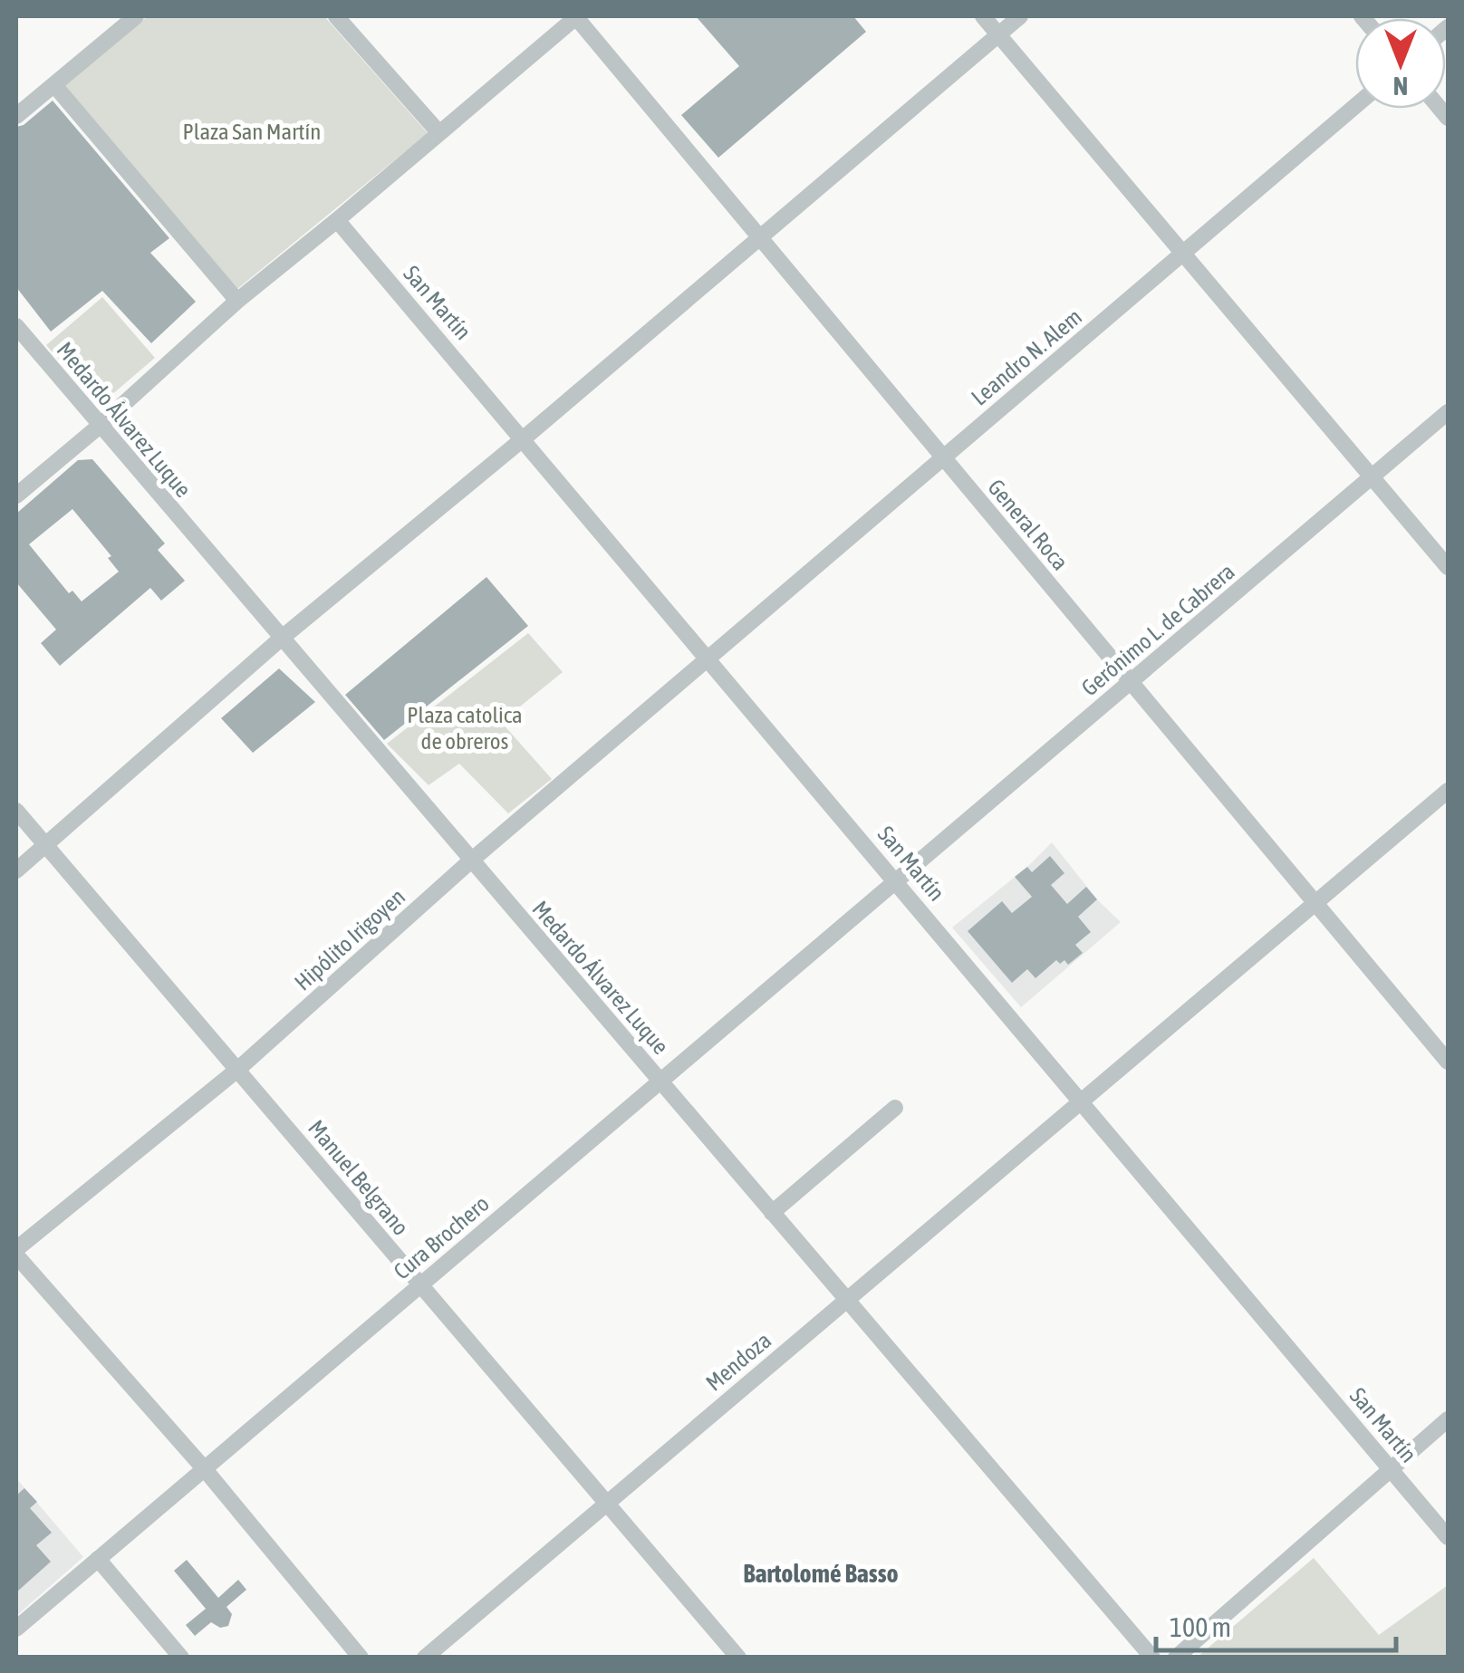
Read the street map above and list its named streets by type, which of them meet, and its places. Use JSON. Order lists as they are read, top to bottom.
{
  "streets": {
    "street": [
      "San Martín",
      "Leandro N. Alem",
      "Medardo Álvarez Luque",
      "General Roca",
      "Gerónimo L. de Cabrera",
      "Hipólito Irigoyen",
      "Manuel Belgrano",
      "Cura Brochero",
      "Mendoza"
    ]
  },
  "crossings": [
    ["San Martín", "Leandro N. Alem"],
    ["San Martín", "Gerónimo L. de Cabrera"],
    ["San Martín", "Hipólito Irigoyen"],
    ["San Martín", "Cura Brochero"],
    ["San Martín", "Mendoza"],
    ["Leandro N. Alem", "General Roca"],
    ["Leandro N. Alem", "Hipólito Irigoyen"],
    ["Medardo Álvarez Luque", "Hipólito Irigoyen"],
    ["Medardo Álvarez Luque", "Cura Brochero"],
    ["Medardo Álvarez Luque", "Mendoza"],
    ["General Roca", "Gerónimo L. de Cabrera"],
    ["General Roca", "Mendoza"],
    ["Gerónimo L. de Cabrera", "Cura Brochero"],
    ["Hipólito Irigoyen", "Manuel Belgrano"],
    ["Manuel Belgrano", "Cura Brochero"],
    ["Manuel Belgrano", "Mendoza"]
  ],
  "districts": ["Bartolomé Basso"],
  "parks": ["Plaza San Martín", "Plaza catolica de obreros"],
  "scale_bar": "100 m",
  "north": "bottom"
}
